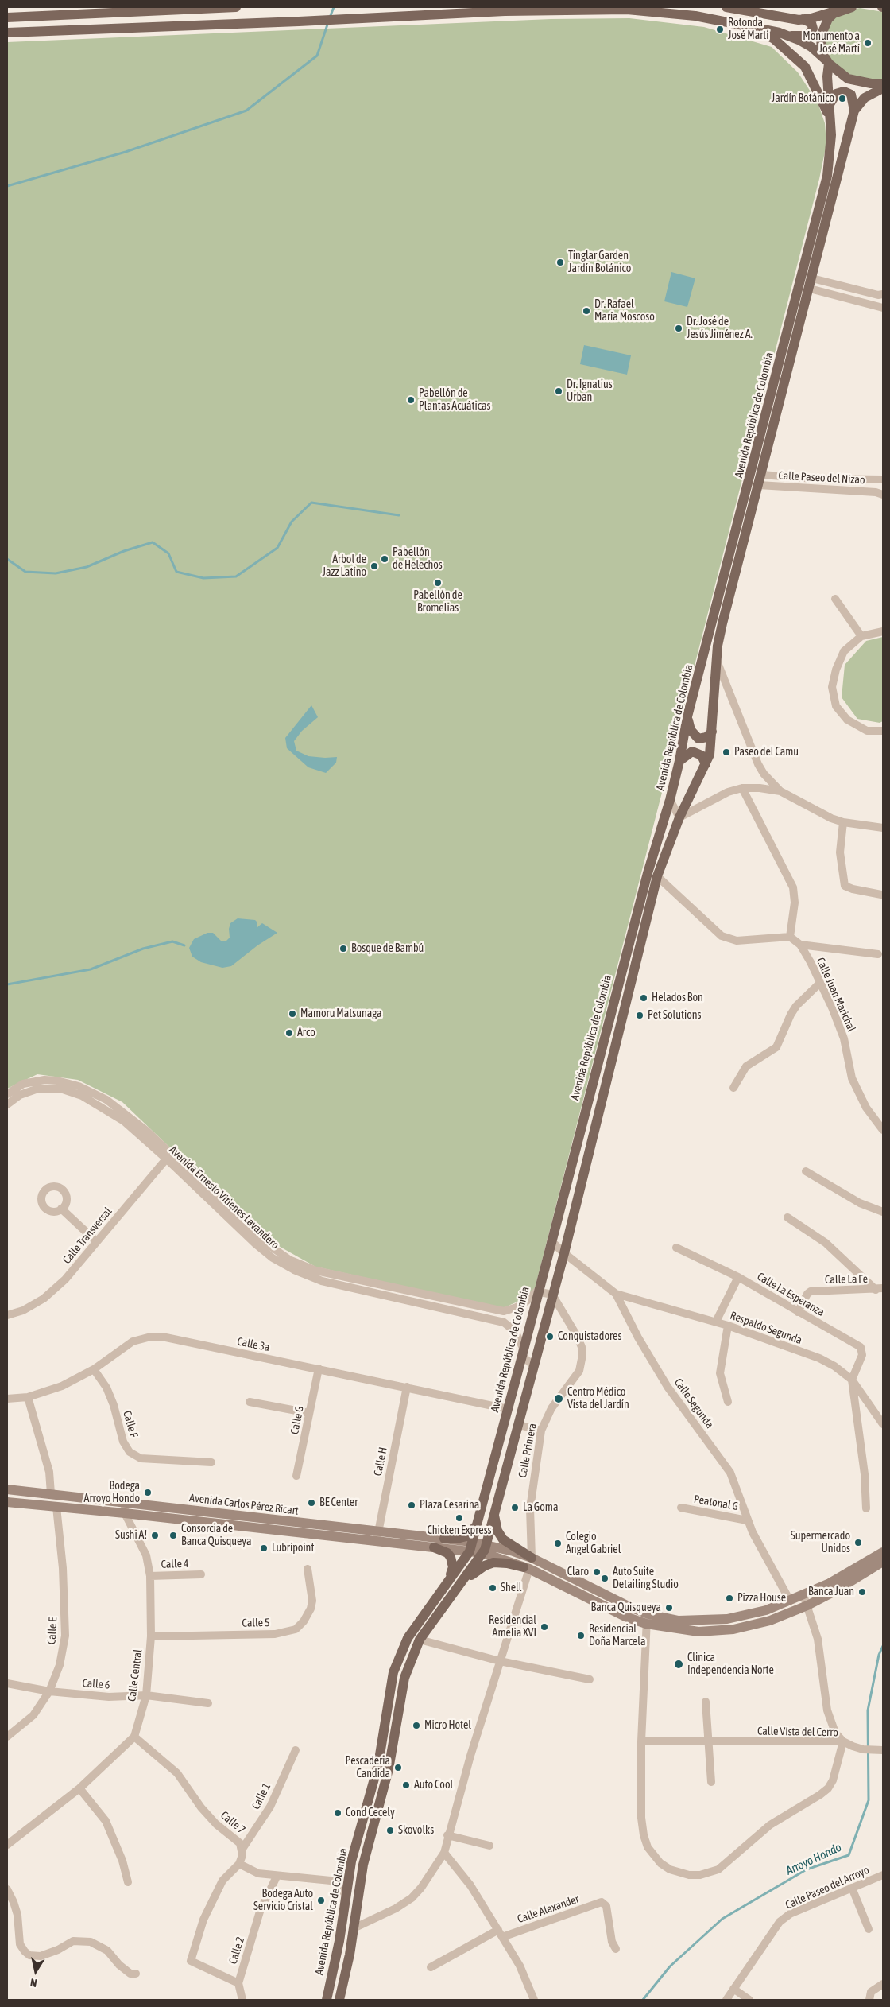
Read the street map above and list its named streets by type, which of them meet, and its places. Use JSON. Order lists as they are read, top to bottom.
{
  "streets": {
    "main road": ["Avenida República de Colombia", "Avenida Carlos Pérez Ricart"],
    "street": [
      "Calle Paseo del Nizao",
      "Calle Juan Marichal",
      "Avenida Ernesto Vitienes Lavandero",
      "Calle Transversal",
      "Calle La Fe",
      "Calle La Esperanza",
      "Respaldo Segunda",
      "Calle 3a",
      "Calle Segunda",
      "Calle G",
      "Calle F",
      "Calle Primera",
      "Calle H",
      "Peatonal G",
      "Calle 4",
      "Calle 5",
      "Calle E",
      "Calle Central",
      "Calle 6",
      "Calle Vista del Cerro",
      "Calle 1",
      "Calle 7",
      "Calle Paseo del Arroyo",
      "Calle Alexander",
      "Calle 2"
    ]
  },
  "crossings": [
    ["Avenida República de Colombia", "Calle Paseo del Nizao"],
    ["Avenida República de Colombia", "Avenida Ernesto Vitienes Lavandero"],
    ["Avenida República de Colombia", "Calle 3a"],
    ["Avenida República de Colombia", "Calle Segunda"],
    ["Avenida República de Colombia", "Calle Primera"],
    ["Avenida República de Colombia", "Avenida Carlos Pérez Ricart"],
    ["Avenida Ernesto Vitienes Lavandero", "Calle Transversal"],
    ["Calle La Fe", "Calle La Esperanza"],
    ["Calle La Esperanza", "Respaldo Segunda"],
    ["Respaldo Segunda", "Calle Segunda"],
    ["Calle 3a", "Calle G"],
    ["Calle 3a", "Calle F"],
    ["Calle 3a", "Calle H"],
    ["Calle Segunda", "Peatonal G"],
    ["Calle H", "Avenida Carlos Pérez Ricart"],
    ["Avenida Carlos Pérez Ricart", "Calle E"],
    ["Avenida Carlos Pérez Ricart", "Calle Central"],
    ["Calle 4", "Calle Central"],
    ["Calle 5", "Calle Central"],
    ["Calle E", "Calle 6"],
    ["Calle Central", "Calle 6"],
    ["Calle Central", "Calle 7"],
    ["Calle 1", "Calle 7"],
    ["Calle 7", "Calle 2"]
  ],
  "water": ["Arroyo Hondo"],
  "places": [
    "Rotonda José Martí",
    "Monumento a José Martí",
    "Jardín Botánico",
    "Tinglar Garden Jardín Botánico",
    "Dr. Rafael María Moscoso",
    "Dr. José de Jesús Jiménez A.",
    "Dr. Ignatius Urban",
    "Pabellón de Plantas Acuáticas",
    "Pabellón de Helechos",
    "Árbol de Jazz Latino",
    "Pabellón de Bromelias",
    "Paseo del Camu",
    "Bosque de Bambú",
    "Helados Bon",
    "Mamoru Matsunaga",
    "Pet Solutions",
    "Arco",
    "Conquistadores",
    "Centro Médico Vista del Jardín",
    "Bodega Arroyo Hondo",
    "BE Center",
    "Plaza Cesarina",
    "La Goma",
    "Chicken Express",
    "Sushi A!",
    "Consorcia de Banca Quisqueya",
    "Supermercado Unidos",
    "Colegio Angel Gabriel",
    "Lubripoint",
    "Claro",
    "Auto Suite Detailing Studio",
    "Shell",
    "Banca Juan",
    "Pizza House",
    "Banca Quisqueya",
    "Residencial Amelia XVI",
    "Residencial Doña Marcela",
    "Clinica Independencia Norte",
    "Micro Hotel",
    "Pescaderia Candida",
    "Auto Cool",
    "Cond Cecely",
    "Skovolks",
    "Bodega Auto Servicio Cristal"
  ],
  "north": "bottom"
}
